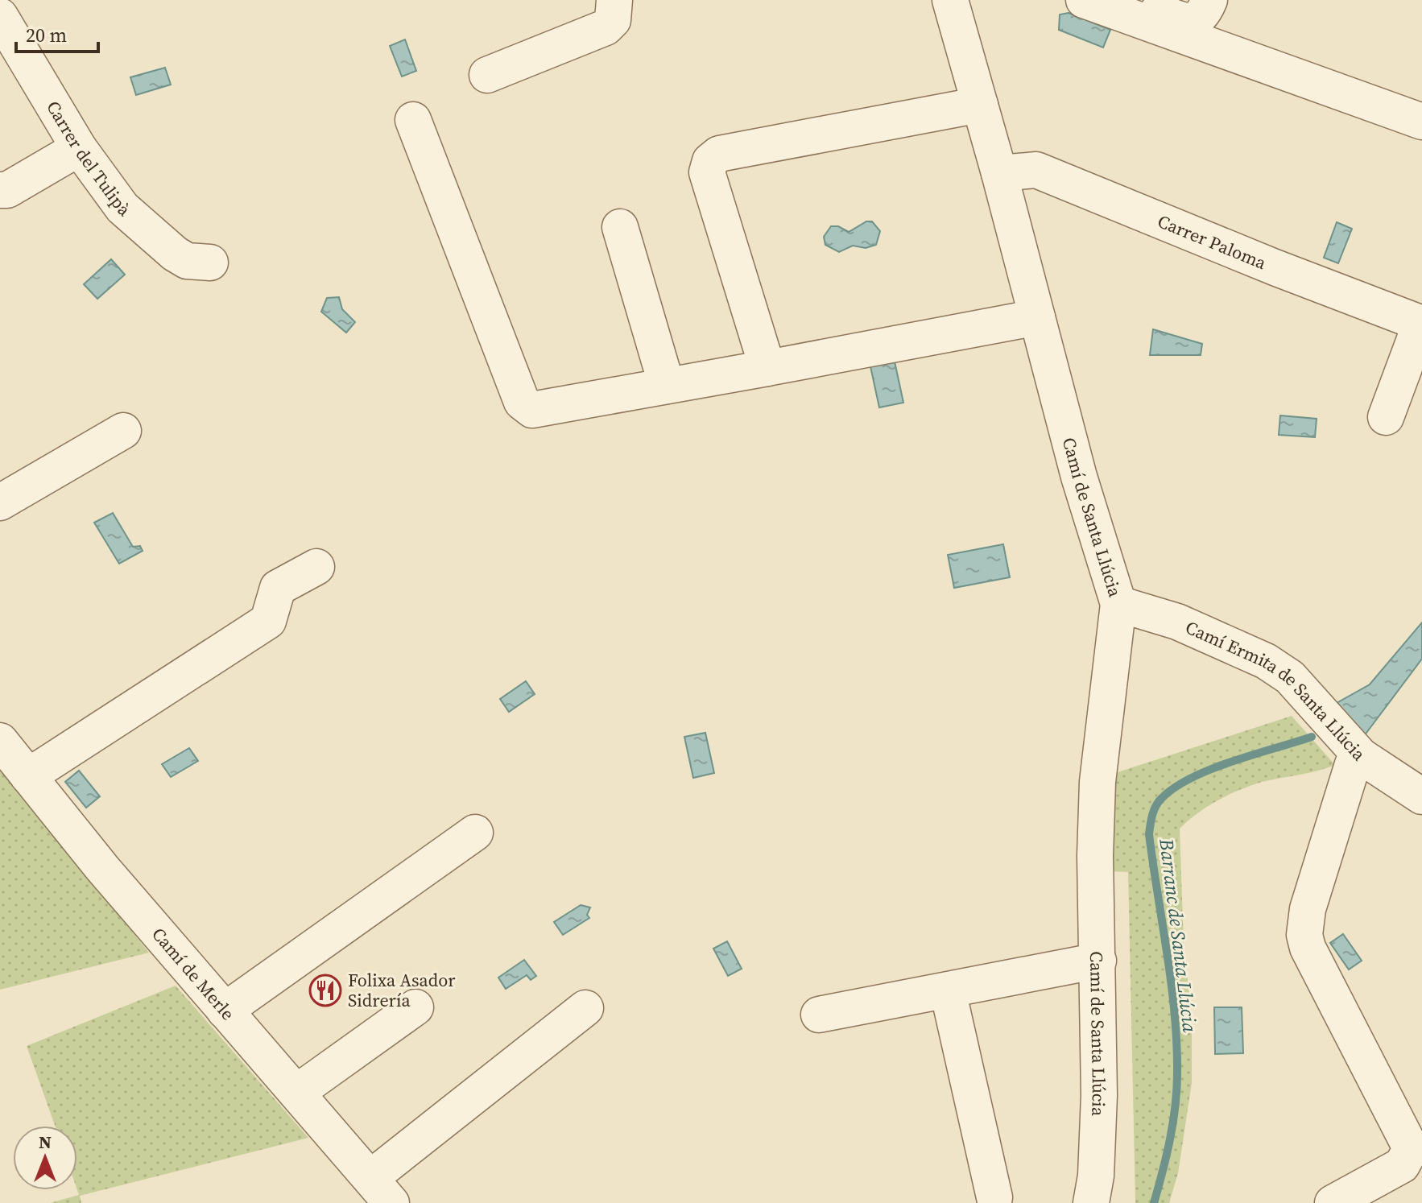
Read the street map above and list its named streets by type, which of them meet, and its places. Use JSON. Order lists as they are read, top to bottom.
{
  "streets": {
    "street": [
      "Carrer del Tulipà",
      "Carrer Paloma",
      "Camí de Santa Llúcia",
      "Camí Ermita de Santa Llúcia",
      "Camí de Merle"
    ]
  },
  "crossings": [
    ["Carrer Paloma", "Camí de Santa Llúcia"],
    ["Camí de Santa Llúcia", "Camí Ermita de Santa Llúcia"]
  ],
  "water": ["Barranc de Santa Llúcia"],
  "places": {
    "restaurant": ["Folixa Asador Sidrería"]
  },
  "scale_bar": "20 m",
  "north": "top"
}
